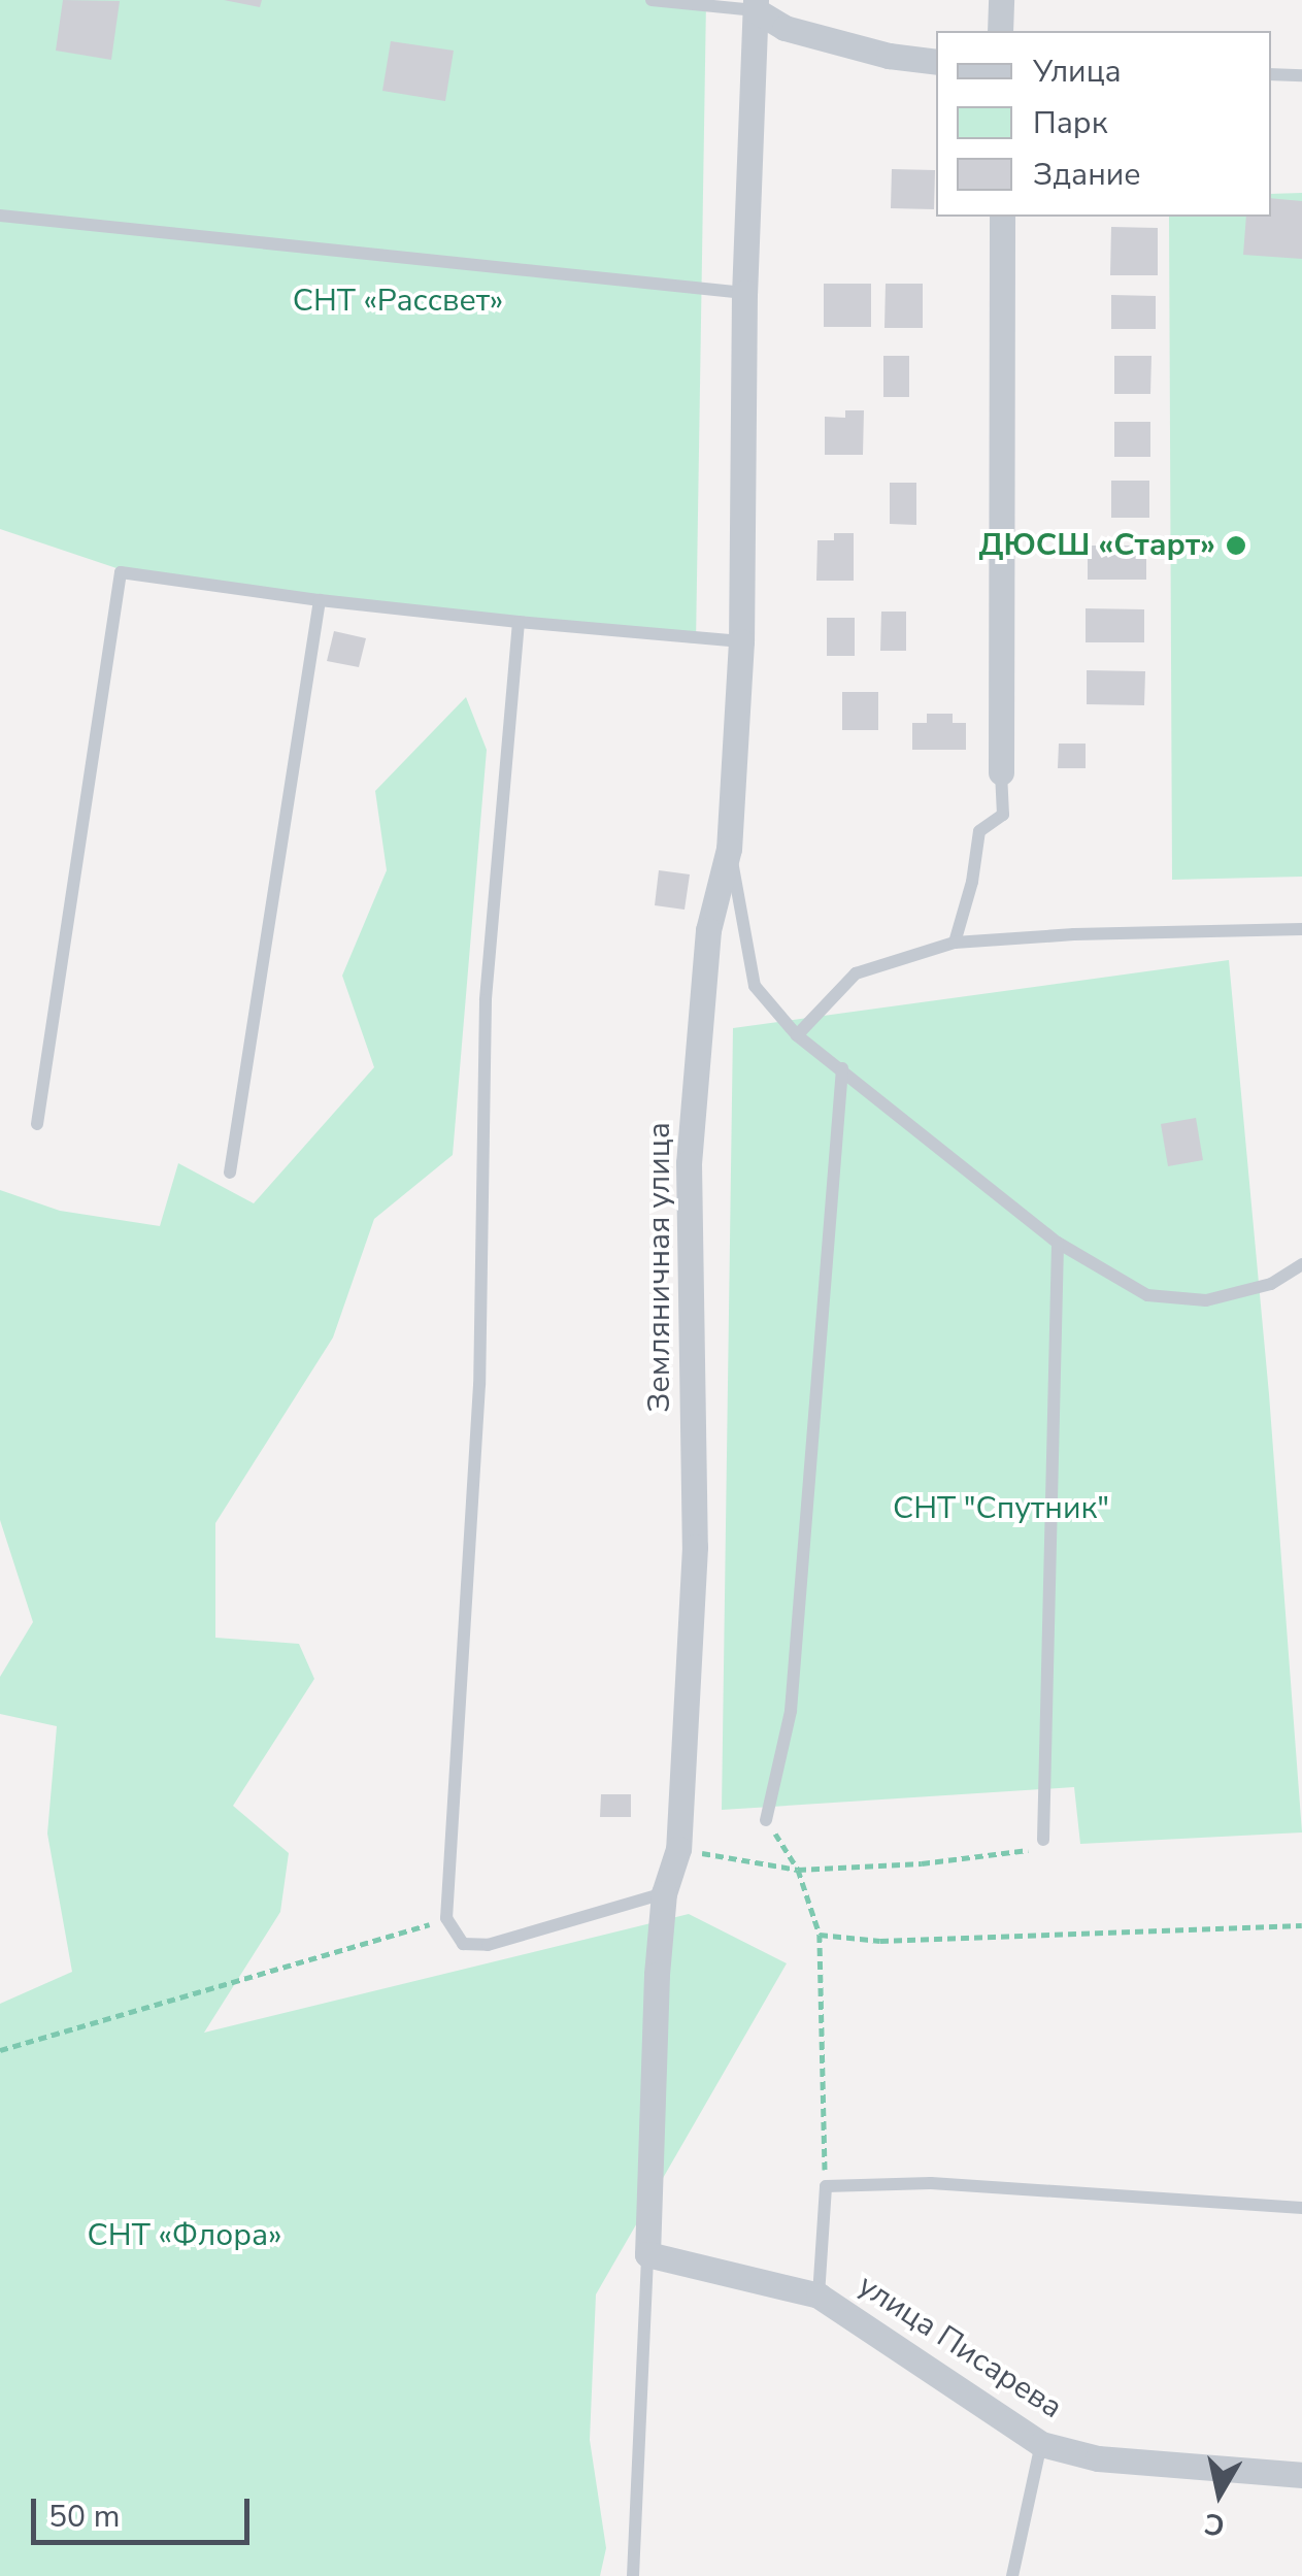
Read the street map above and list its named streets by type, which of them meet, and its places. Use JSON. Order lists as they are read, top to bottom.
{
  "streets": {
    "street": ["Земляничная улица", "улица Писарева"]
  },
  "crossings": [
    ["Земляничная улица", "улица Писарева"]
  ],
  "parks": ["СНТ «Рассвет»", "СНТ \"Спутник\"", "СНТ «Флора»"],
  "places": ["ДЮСШ «Старт»"],
  "legend": ["Улица", "Парк", "Здание"],
  "scale_bar": "50 m",
  "north": "bottom"
}
